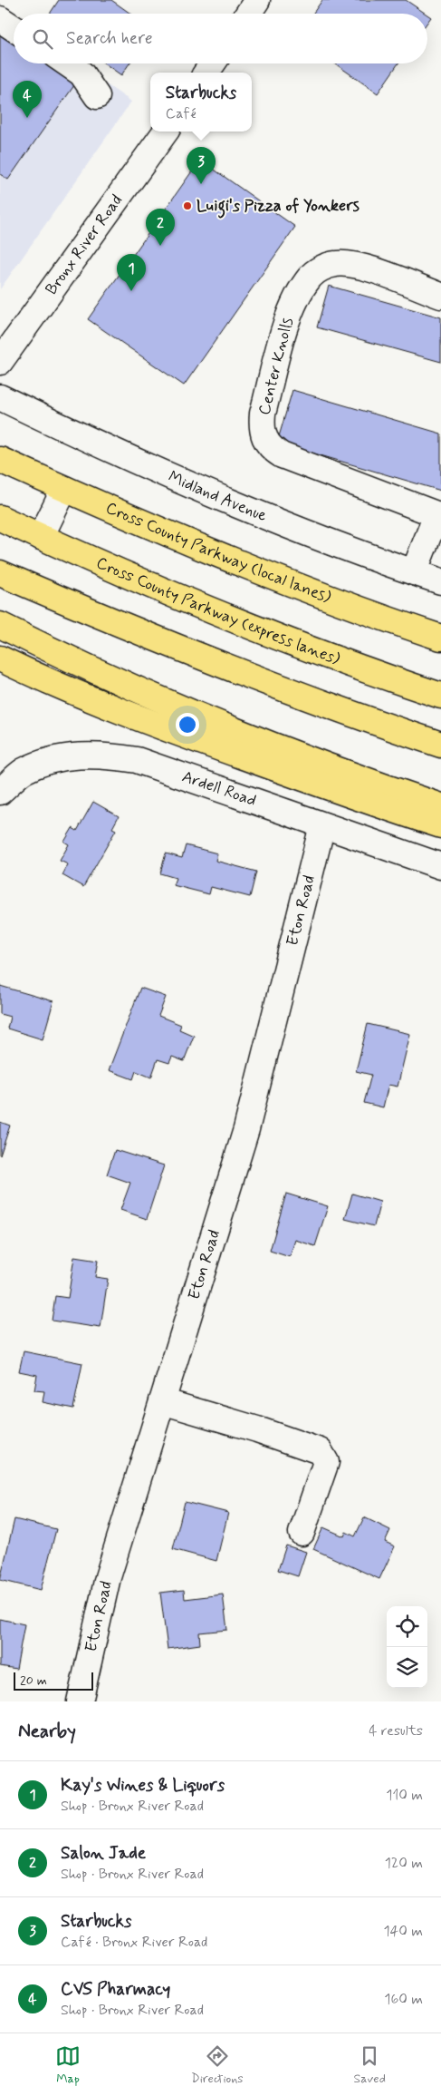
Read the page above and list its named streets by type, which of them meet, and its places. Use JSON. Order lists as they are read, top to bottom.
{
  "streets": {
    "highway": ["Cross County Parkway (local lanes)", "Cross County Parkway (express lanes)"],
    "street": [
      "Bronx River Road",
      "Center Knolls",
      "Midland Avenue",
      "Ardell Road",
      "Eton Road"
    ]
  },
  "crossings": [
    ["Center Knolls", "Midland Avenue"],
    ["Ardell Road", "Eton Road"]
  ],
  "places": ["Luigi's Pizza of Yonkers"],
  "scale_bar": "20 m",
  "page": {
    "search": "Search here",
    "popup": ["Starbucks", "Café"],
    "pins": [
      "4",
      "3",
      "2",
      "1"
    ],
    "scale": "20 m",
    "heading": ["Nearby", "4 results"],
    "list": [
      {
        "mark": "1",
        "name": "Kay's Wines & Liquors",
        "note": "Shop · Bronx River Road",
        "value": "110 m"
      },
      {
        "mark": "2",
        "name": "Salon Jade",
        "note": "Shop · Bronx River Road",
        "value": "120 m"
      },
      {
        "mark": "3",
        "name": "Starbucks",
        "note": "Café · Bronx River Road",
        "value": "140 m"
      },
      {
        "mark": "4",
        "name": "CVS Pharmacy",
        "note": "Shop · Bronx River Road",
        "value": "160 m"
      }
    ],
    "nav": ["Map", "Directions", "Saved"]
  }
}
